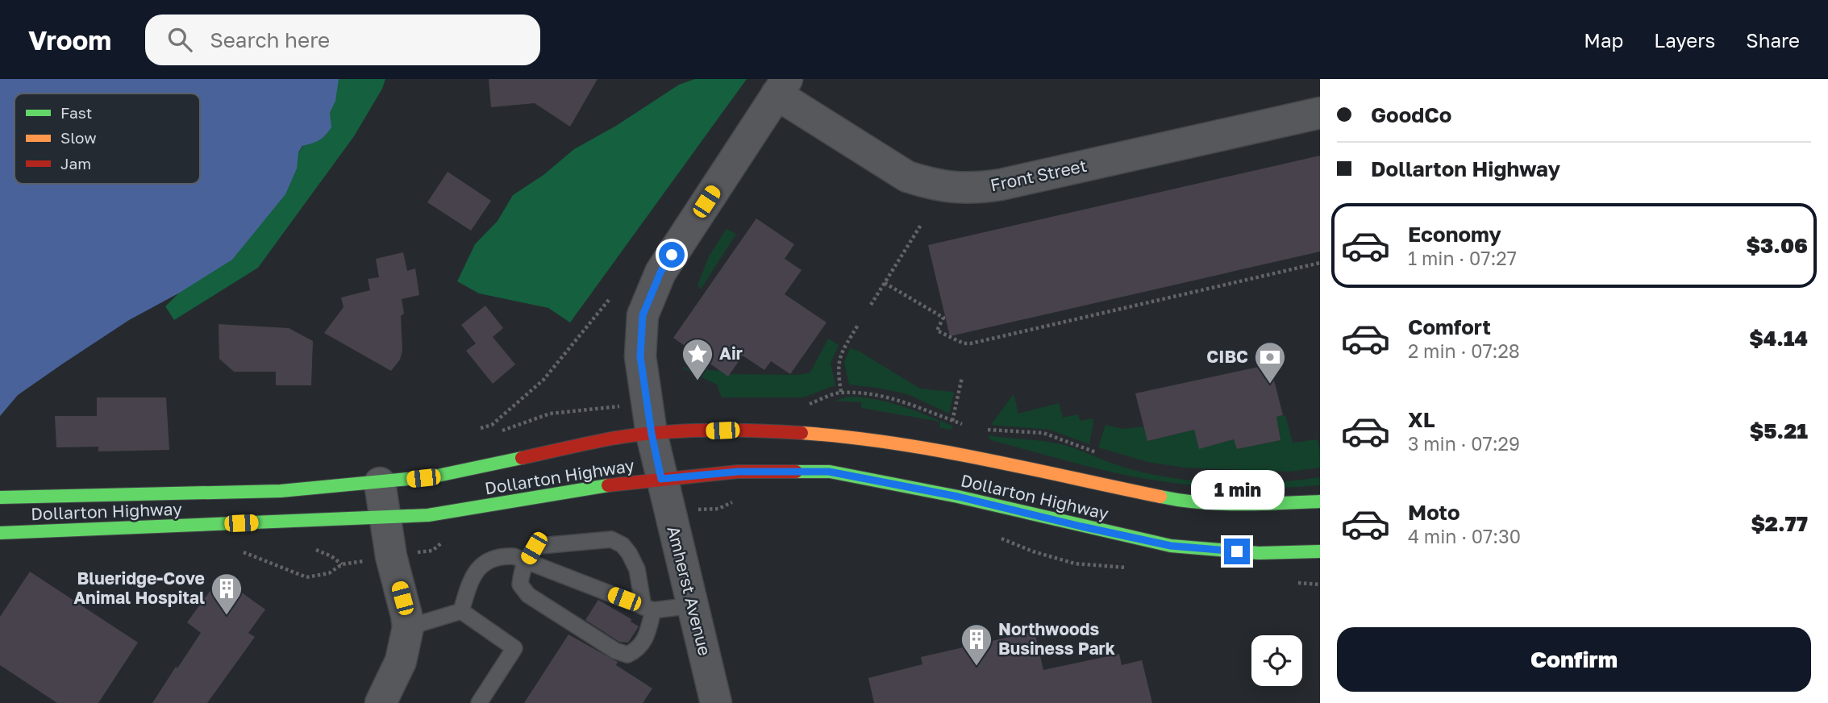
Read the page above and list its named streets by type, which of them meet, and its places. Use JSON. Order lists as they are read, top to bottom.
{
  "streets": {
    "main road": ["Dollarton Highway"],
    "street": ["Front Street", "Amherst Avenue"]
  },
  "crossings": [
    ["Front Street", "Amherst Avenue"],
    ["Dollarton Highway", "Amherst Avenue"]
  ],
  "places": {
    "place": ["Air"],
    "bank": ["CIBC"],
    "building": ["Blueridge-Cove Animal Hospital", "Northwoods Business Park"]
  },
  "legend": ["Fast", "Slow", "Jam"],
  "page": {
    "header": "Vroom",
    "search": "Search here",
    "nav": ["Map", "Layers", "Share"],
    "banner": ["GoodCo", "Dollarton Highway"],
    "list": [
      {
        "name": "Economy",
        "note": "1 min · 07:27",
        "value": "$3.06"
      },
      {
        "name": "Comfort",
        "note": "2 min · 07:28",
        "value": "$4.14"
      },
      {
        "name": "XL",
        "note": "3 min · 07:29",
        "value": "$5.21"
      },
      {
        "name": "Moto",
        "note": "4 min · 07:30",
        "value": "$2.77"
      }
    ],
    "bubble": "1 min",
    "buttons": "Confirm"
  }
}
